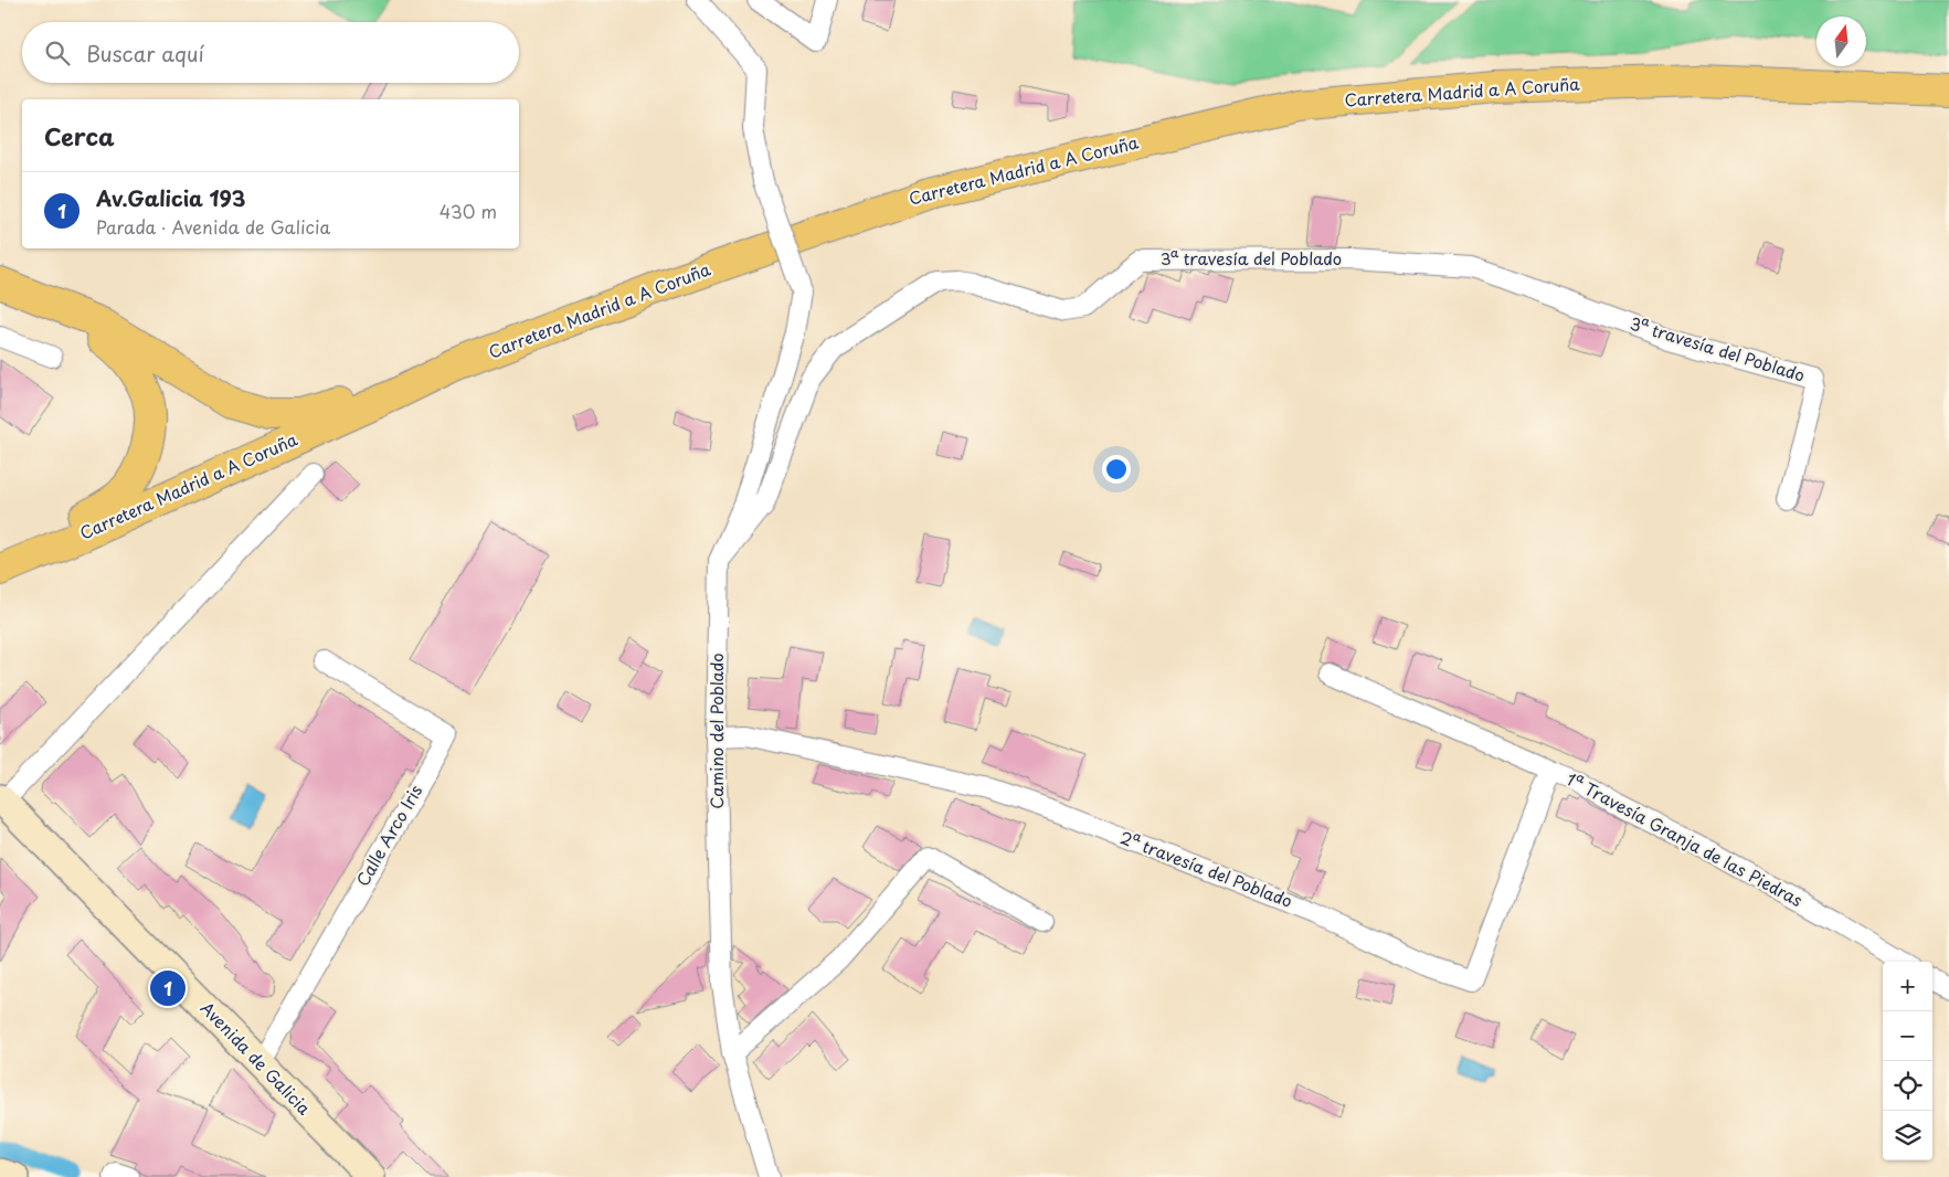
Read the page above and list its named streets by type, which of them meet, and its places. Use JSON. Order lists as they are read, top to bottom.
{
  "streets": {
    "highway": ["Carretera Madrid a A Coruña"],
    "main road": ["Avenida de Galicia"],
    "street": [
      "3ª travesía del Poblado",
      "Camino del Poblado",
      "Calle Arco Iris",
      "1ª Travesía Granja de las Piedras",
      "2ª travesía del Poblado"
    ]
  },
  "crossings": [
    ["3ª travesía del Poblado", "Camino del Poblado"],
    ["Camino del Poblado", "2ª travesía del Poblado"],
    ["Calle Arco Iris", "Avenida de Galicia"],
    ["1ª Travesía Granja de las Piedras", "2ª travesía del Poblado"]
  ],
  "north": "top",
  "page": {
    "search": "Buscar aquí",
    "heading": "Cerca",
    "list": [
      {
        "mark": "1",
        "name": "Av.Galicia 193",
        "note": "Parada · Avenida de Galicia",
        "value": "430 m"
      }
    ],
    "map_buttons": ["+", "−"],
    "pins": "1"
  }
}
